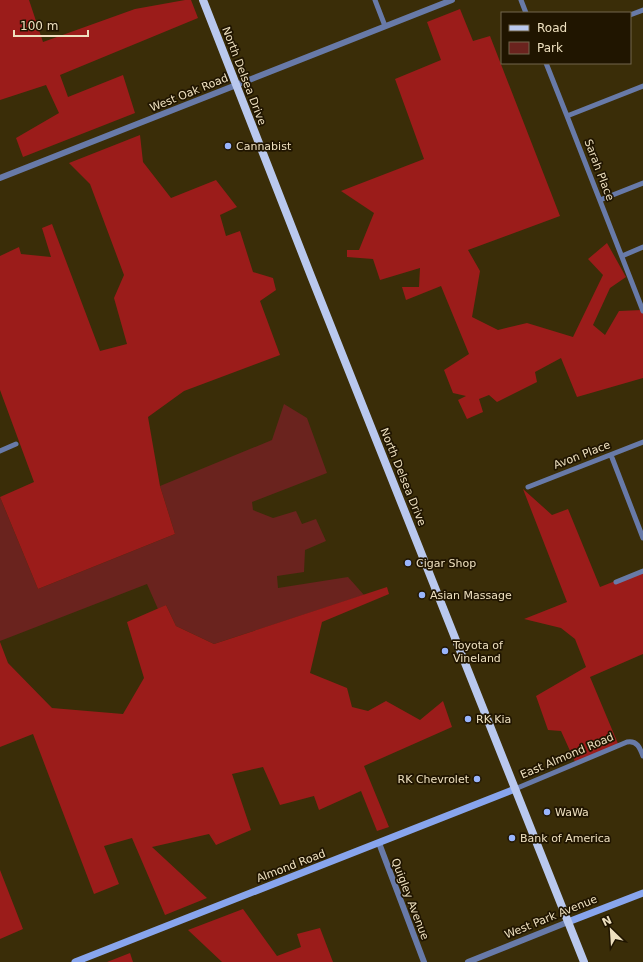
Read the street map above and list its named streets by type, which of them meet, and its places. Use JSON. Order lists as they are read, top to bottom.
{
  "streets": {
    "main road": ["North Delsea Drive", "Almond Road", "West Park Avenue"],
    "street": [
      "West Oak Road",
      "Sarah Place",
      "Avon Place",
      "East Almond Road",
      "Quigley Avenue"
    ]
  },
  "crossings": [
    ["North Delsea Drive", "West Oak Road"],
    ["North Delsea Drive", "East Almond Road"],
    ["North Delsea Drive", "Almond Road"],
    ["North Delsea Drive", "West Park Avenue"],
    ["East Almond Road", "Almond Road"],
    ["Almond Road", "Quigley Avenue"]
  ],
  "places": [
    "Cannabist",
    "Cigar Shop",
    "Asian Massage",
    "Toyota of Vineland",
    "RK Kia",
    "RK Chevrolet",
    "WaWa",
    "Bank of America"
  ],
  "legend": ["Road", "Park"],
  "scale_bar": "100 m",
  "north": "top left"
}
